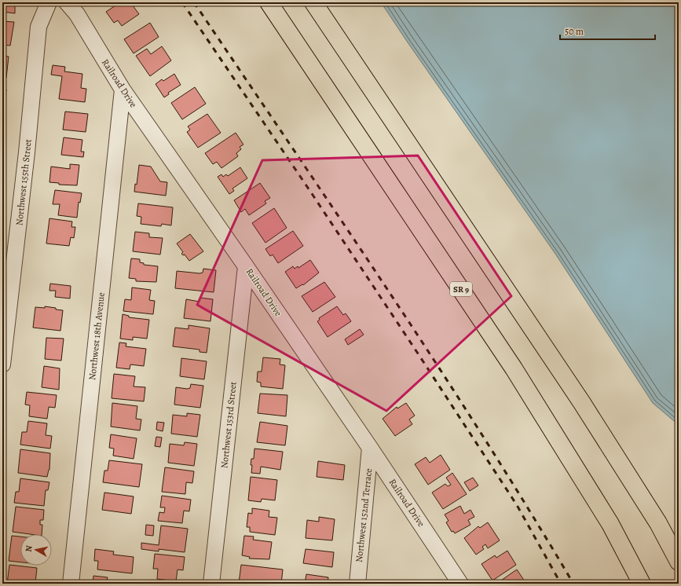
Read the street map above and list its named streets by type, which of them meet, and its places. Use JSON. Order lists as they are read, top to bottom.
{
  "streets": {
    "main road": ["SR 9"],
    "street": [
      "Railroad Drive",
      "Northwest 155th Street",
      "Northwest 18th Avenue",
      "Northwest 153rd Street",
      "Northwest 152nd Terrace"
    ]
  },
  "crossings": [
    ["Railroad Drive", "Northwest 18th Avenue"],
    ["Railroad Drive", "Northwest 153rd Street"],
    ["Railroad Drive", "Northwest 152nd Terrace"]
  ],
  "scale_bar": "50 m",
  "north": "left"
}
